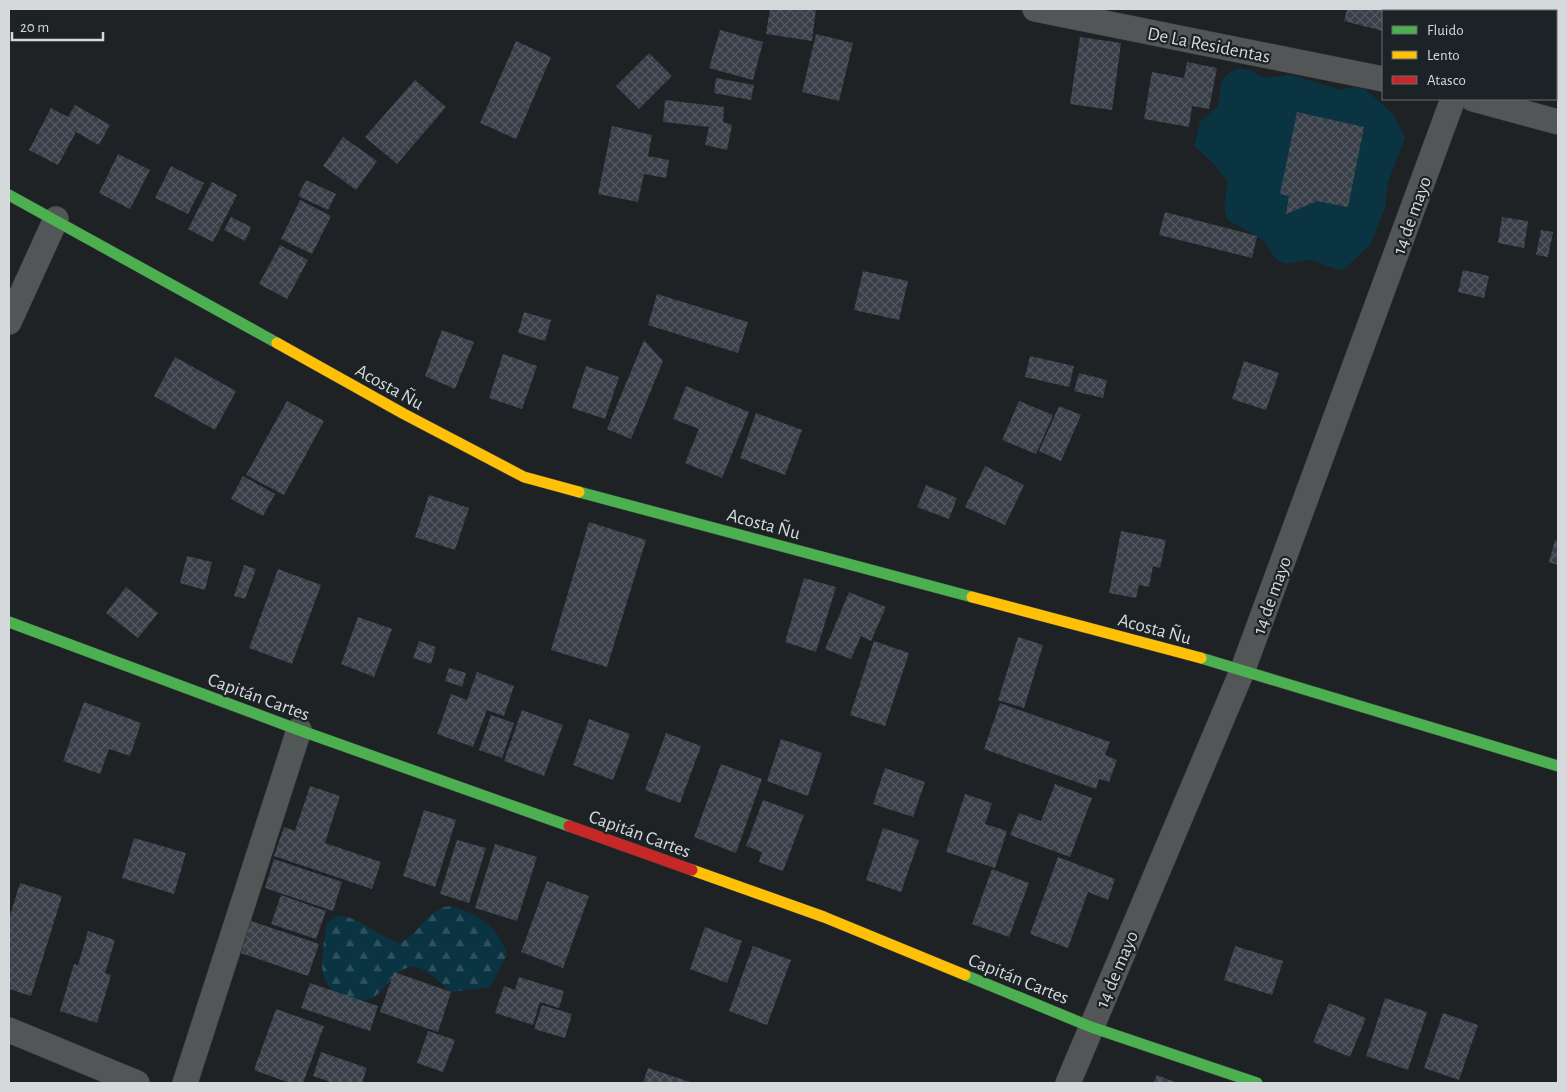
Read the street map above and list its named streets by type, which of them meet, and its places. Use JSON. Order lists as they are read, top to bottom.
{
  "streets": {
    "street": [
      "De La Residentas",
      "14 de mayo",
      "Acosta Ñu",
      "Capitán Cartes"
    ]
  },
  "crossings": [
    ["14 de mayo", "Acosta Ñu"],
    ["14 de mayo", "Capitán Cartes"]
  ],
  "legend": ["Fluido", "Lento", "Atasco"],
  "scale_bar": "20 m"
}
